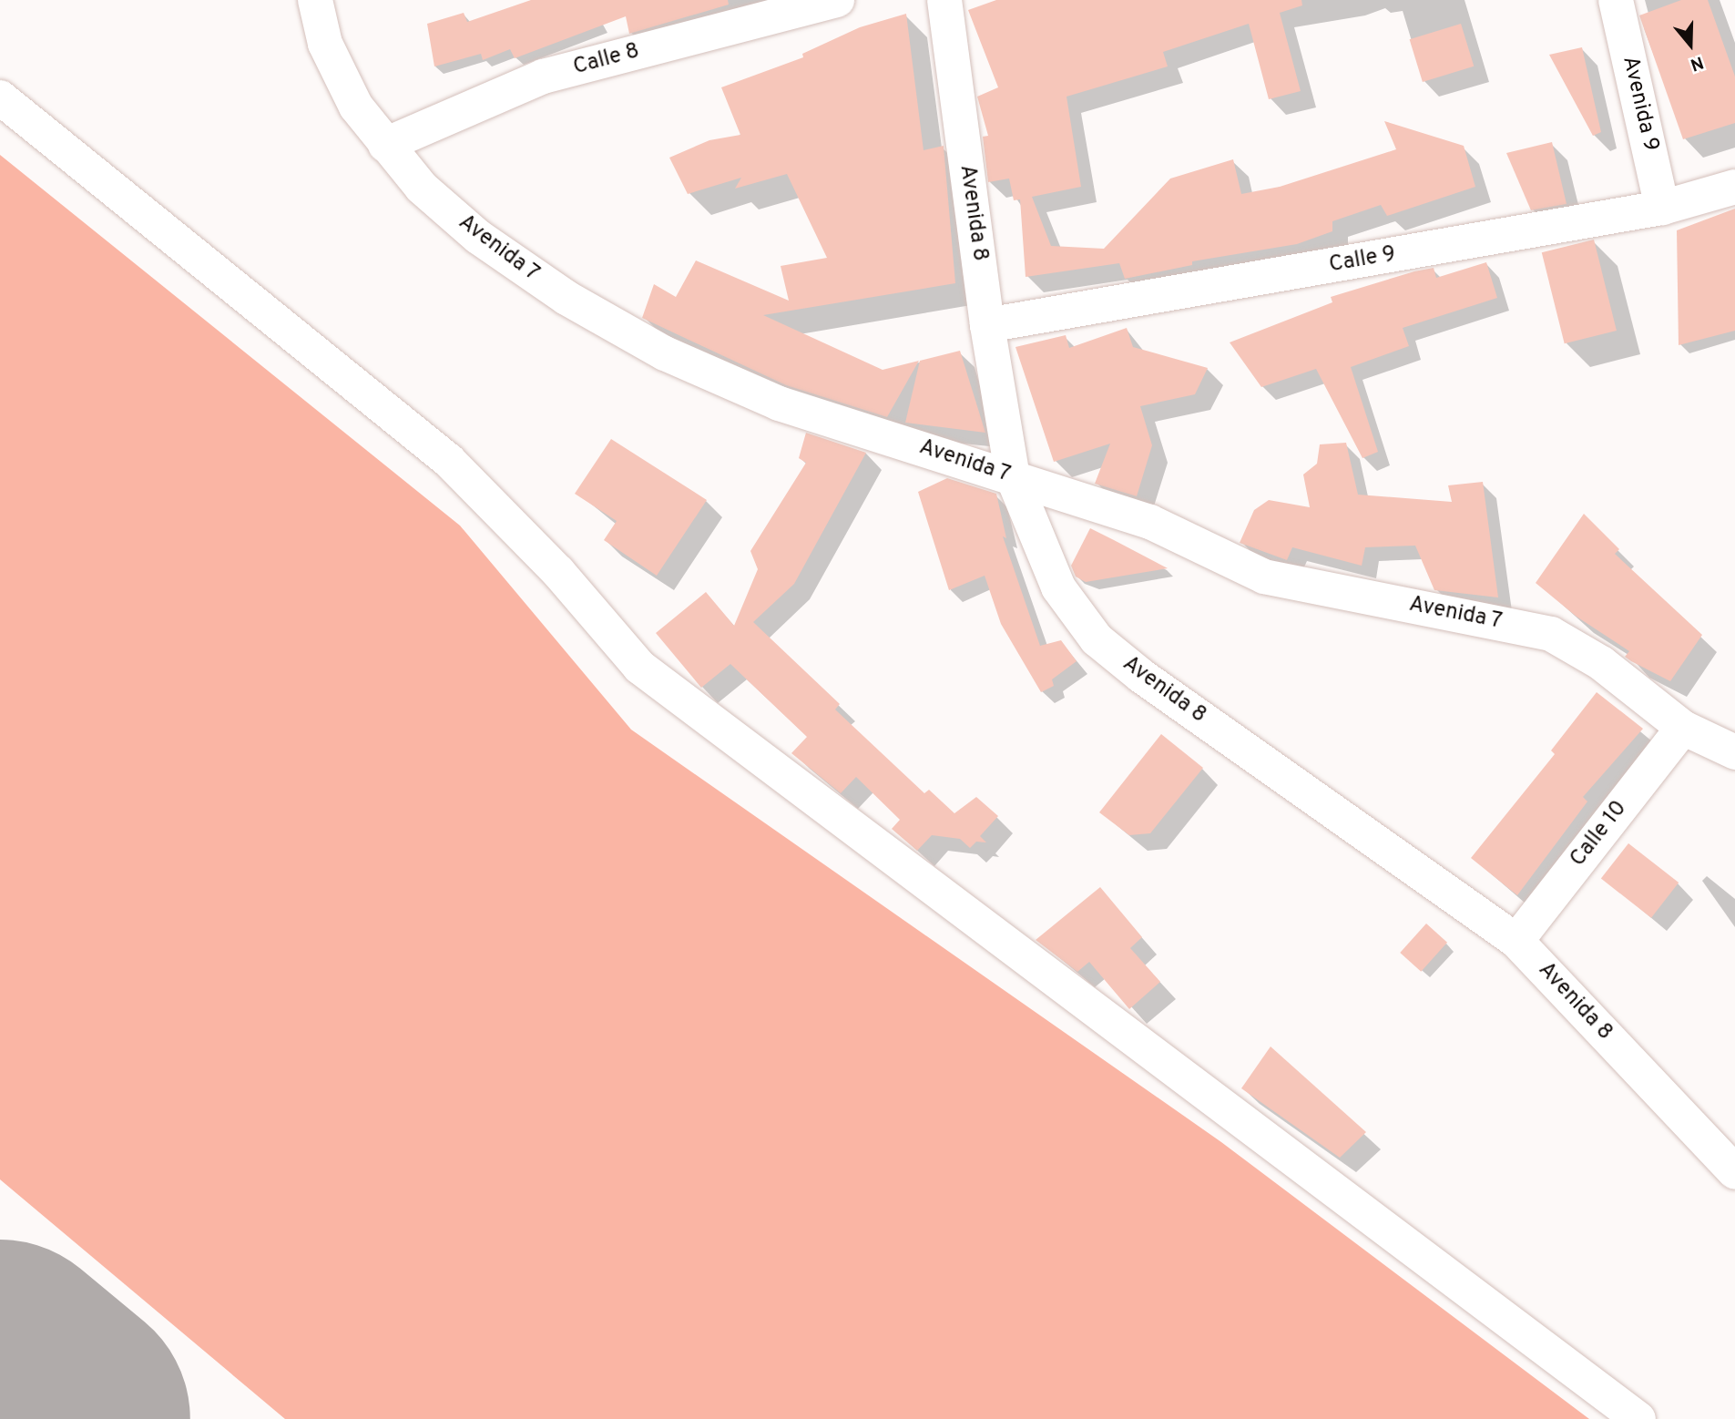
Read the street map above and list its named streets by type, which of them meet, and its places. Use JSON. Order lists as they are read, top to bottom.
{
  "streets": {
    "street": [
      "Calle 8",
      "Avenida 9",
      "Avenida 8",
      "Avenida 7",
      "Calle 9",
      "Calle 10"
    ]
  },
  "crossings": [
    ["Calle 8", "Avenida 7"],
    ["Avenida 9", "Calle 9"],
    ["Avenida 8", "Avenida 7"],
    ["Avenida 8", "Calle 9"],
    ["Avenida 8", "Calle 10"],
    ["Avenida 7", "Calle 10"]
  ],
  "north": "bottom"
}
